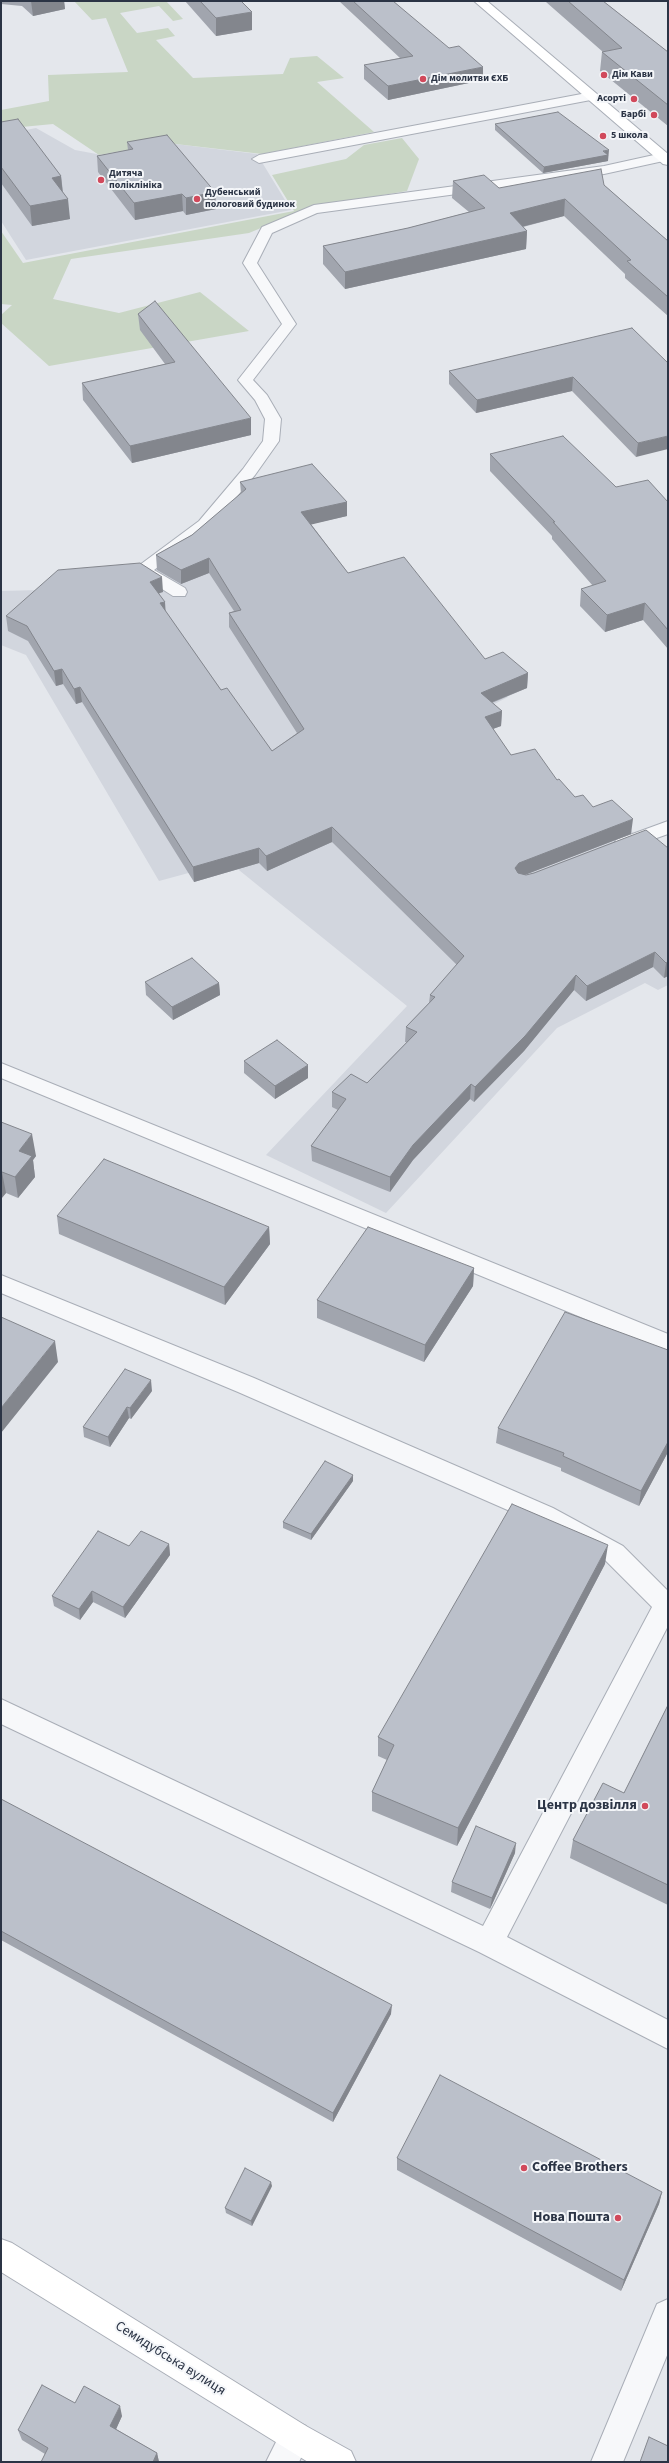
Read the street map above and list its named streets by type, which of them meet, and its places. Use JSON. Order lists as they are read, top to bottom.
{
  "streets": {
    "main road": ["Семидубська вулиця"]
  },
  "places": [
    "Дім Кави",
    "Дім молитви ЄХБ",
    "Асорті",
    "Барбі",
    "5 школа",
    "Дитяча поліклініка",
    "Дубенський пологовий будинок",
    "Центр дозвілля",
    "Coffee Brothers",
    "Нова Пошта"
  ]
}
